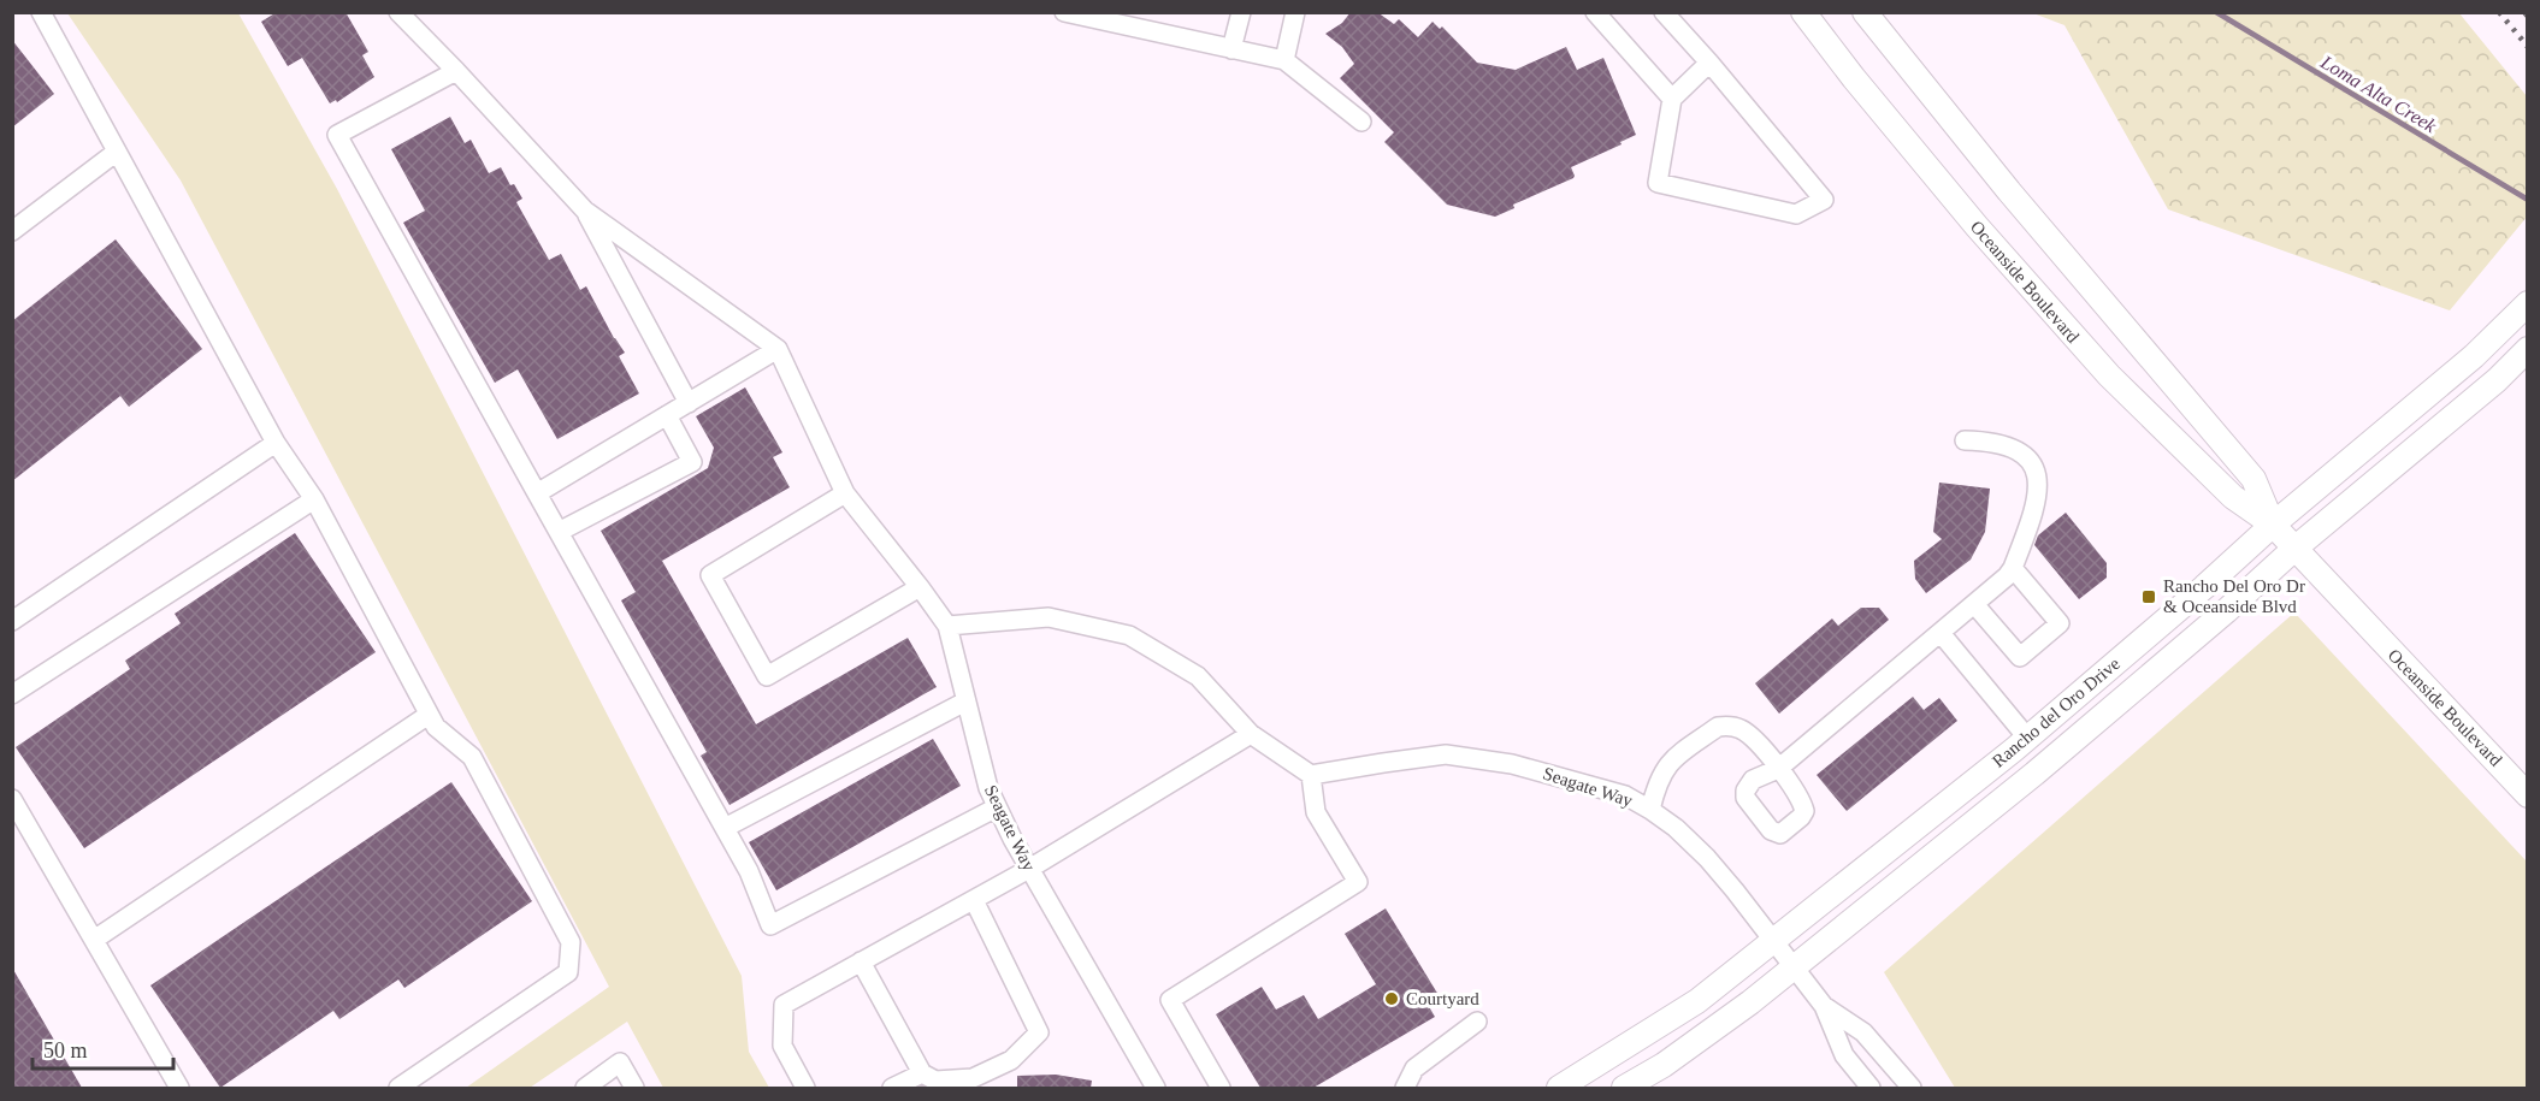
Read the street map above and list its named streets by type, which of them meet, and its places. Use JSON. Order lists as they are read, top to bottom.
{
  "streets": {
    "main road": ["Oceanside Boulevard", "Rancho del Oro Drive"],
    "street": ["Seagate Way"]
  },
  "crossings": [
    ["Oceanside Boulevard", "Rancho del Oro Drive"],
    ["Rancho del Oro Drive", "Seagate Way"]
  ],
  "water": ["Loma Alta Creek"],
  "places": {
    "transit": ["Rancho Del Oro Dr & Oceanside Blvd"],
    "other": ["Courtyard"]
  },
  "scale_bar": "50 m"
}
